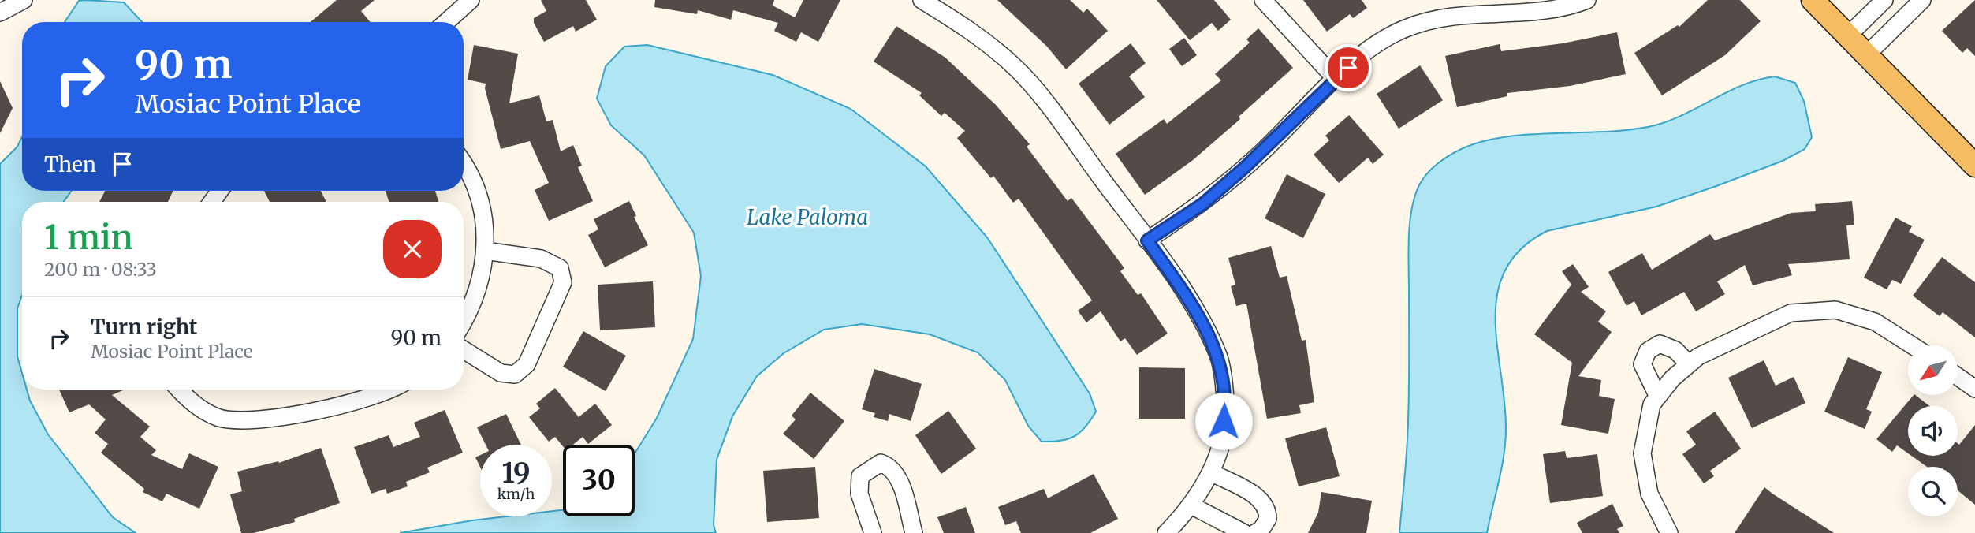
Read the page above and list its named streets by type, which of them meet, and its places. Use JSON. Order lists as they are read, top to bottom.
{
  "water": ["Lake Paloma"],
  "north": "bottom left",
  "page": {
    "turn": ["90 m", "Mosiac Point Place"],
    "then": "Then",
    "heading": ["1 min", "200 m · 08:33"],
    "list": [
      {
        "name": "Turn right",
        "note": "Mosiac Point Place",
        "value": "90 m"
      }
    ],
    "speed": "19 km/h",
    "limit": "30"
  }
}
